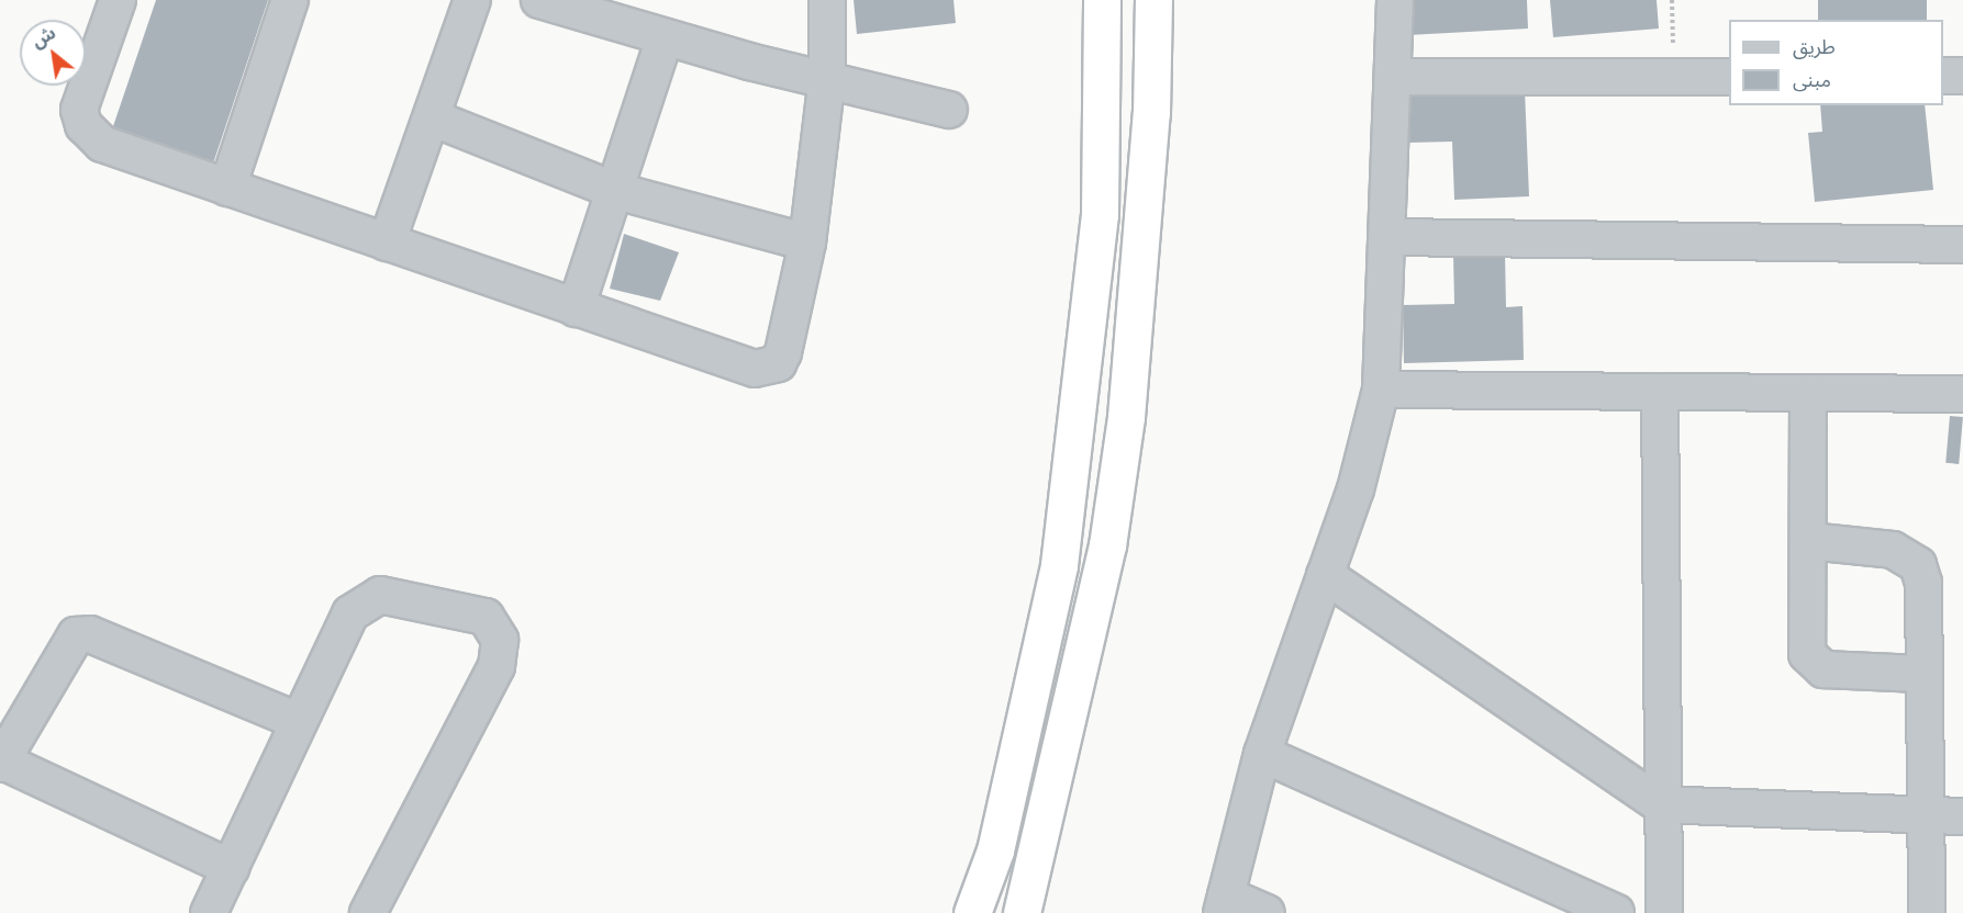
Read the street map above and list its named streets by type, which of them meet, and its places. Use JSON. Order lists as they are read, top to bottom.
{
  "legend": ["طريق", "مبنى"],
  "north": "top left"
}
